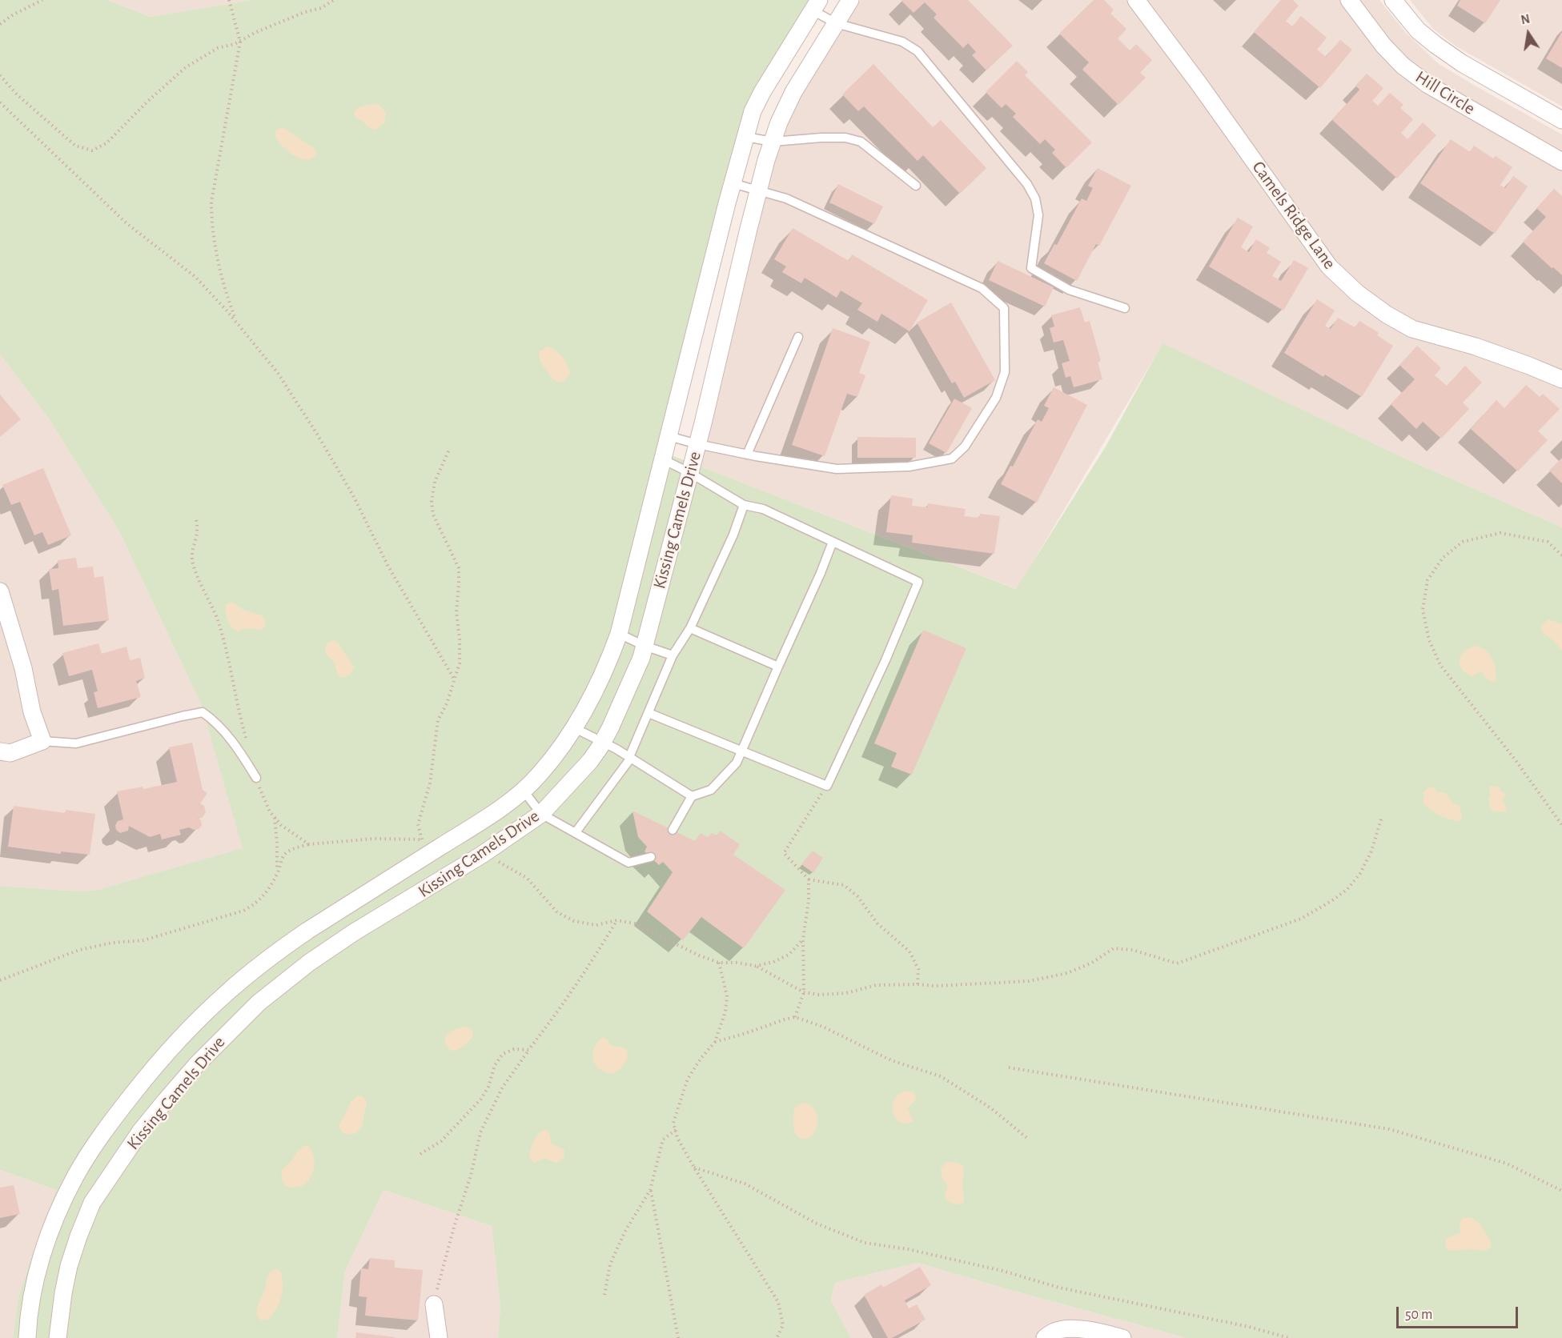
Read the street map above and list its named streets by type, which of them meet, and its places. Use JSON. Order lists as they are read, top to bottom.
{
  "streets": {
    "street": ["Hill Circle", "Camels Ridge Lane", "Kissing Camels Drive"]
  },
  "scale_bar": "50 m",
  "north": "top"
}
